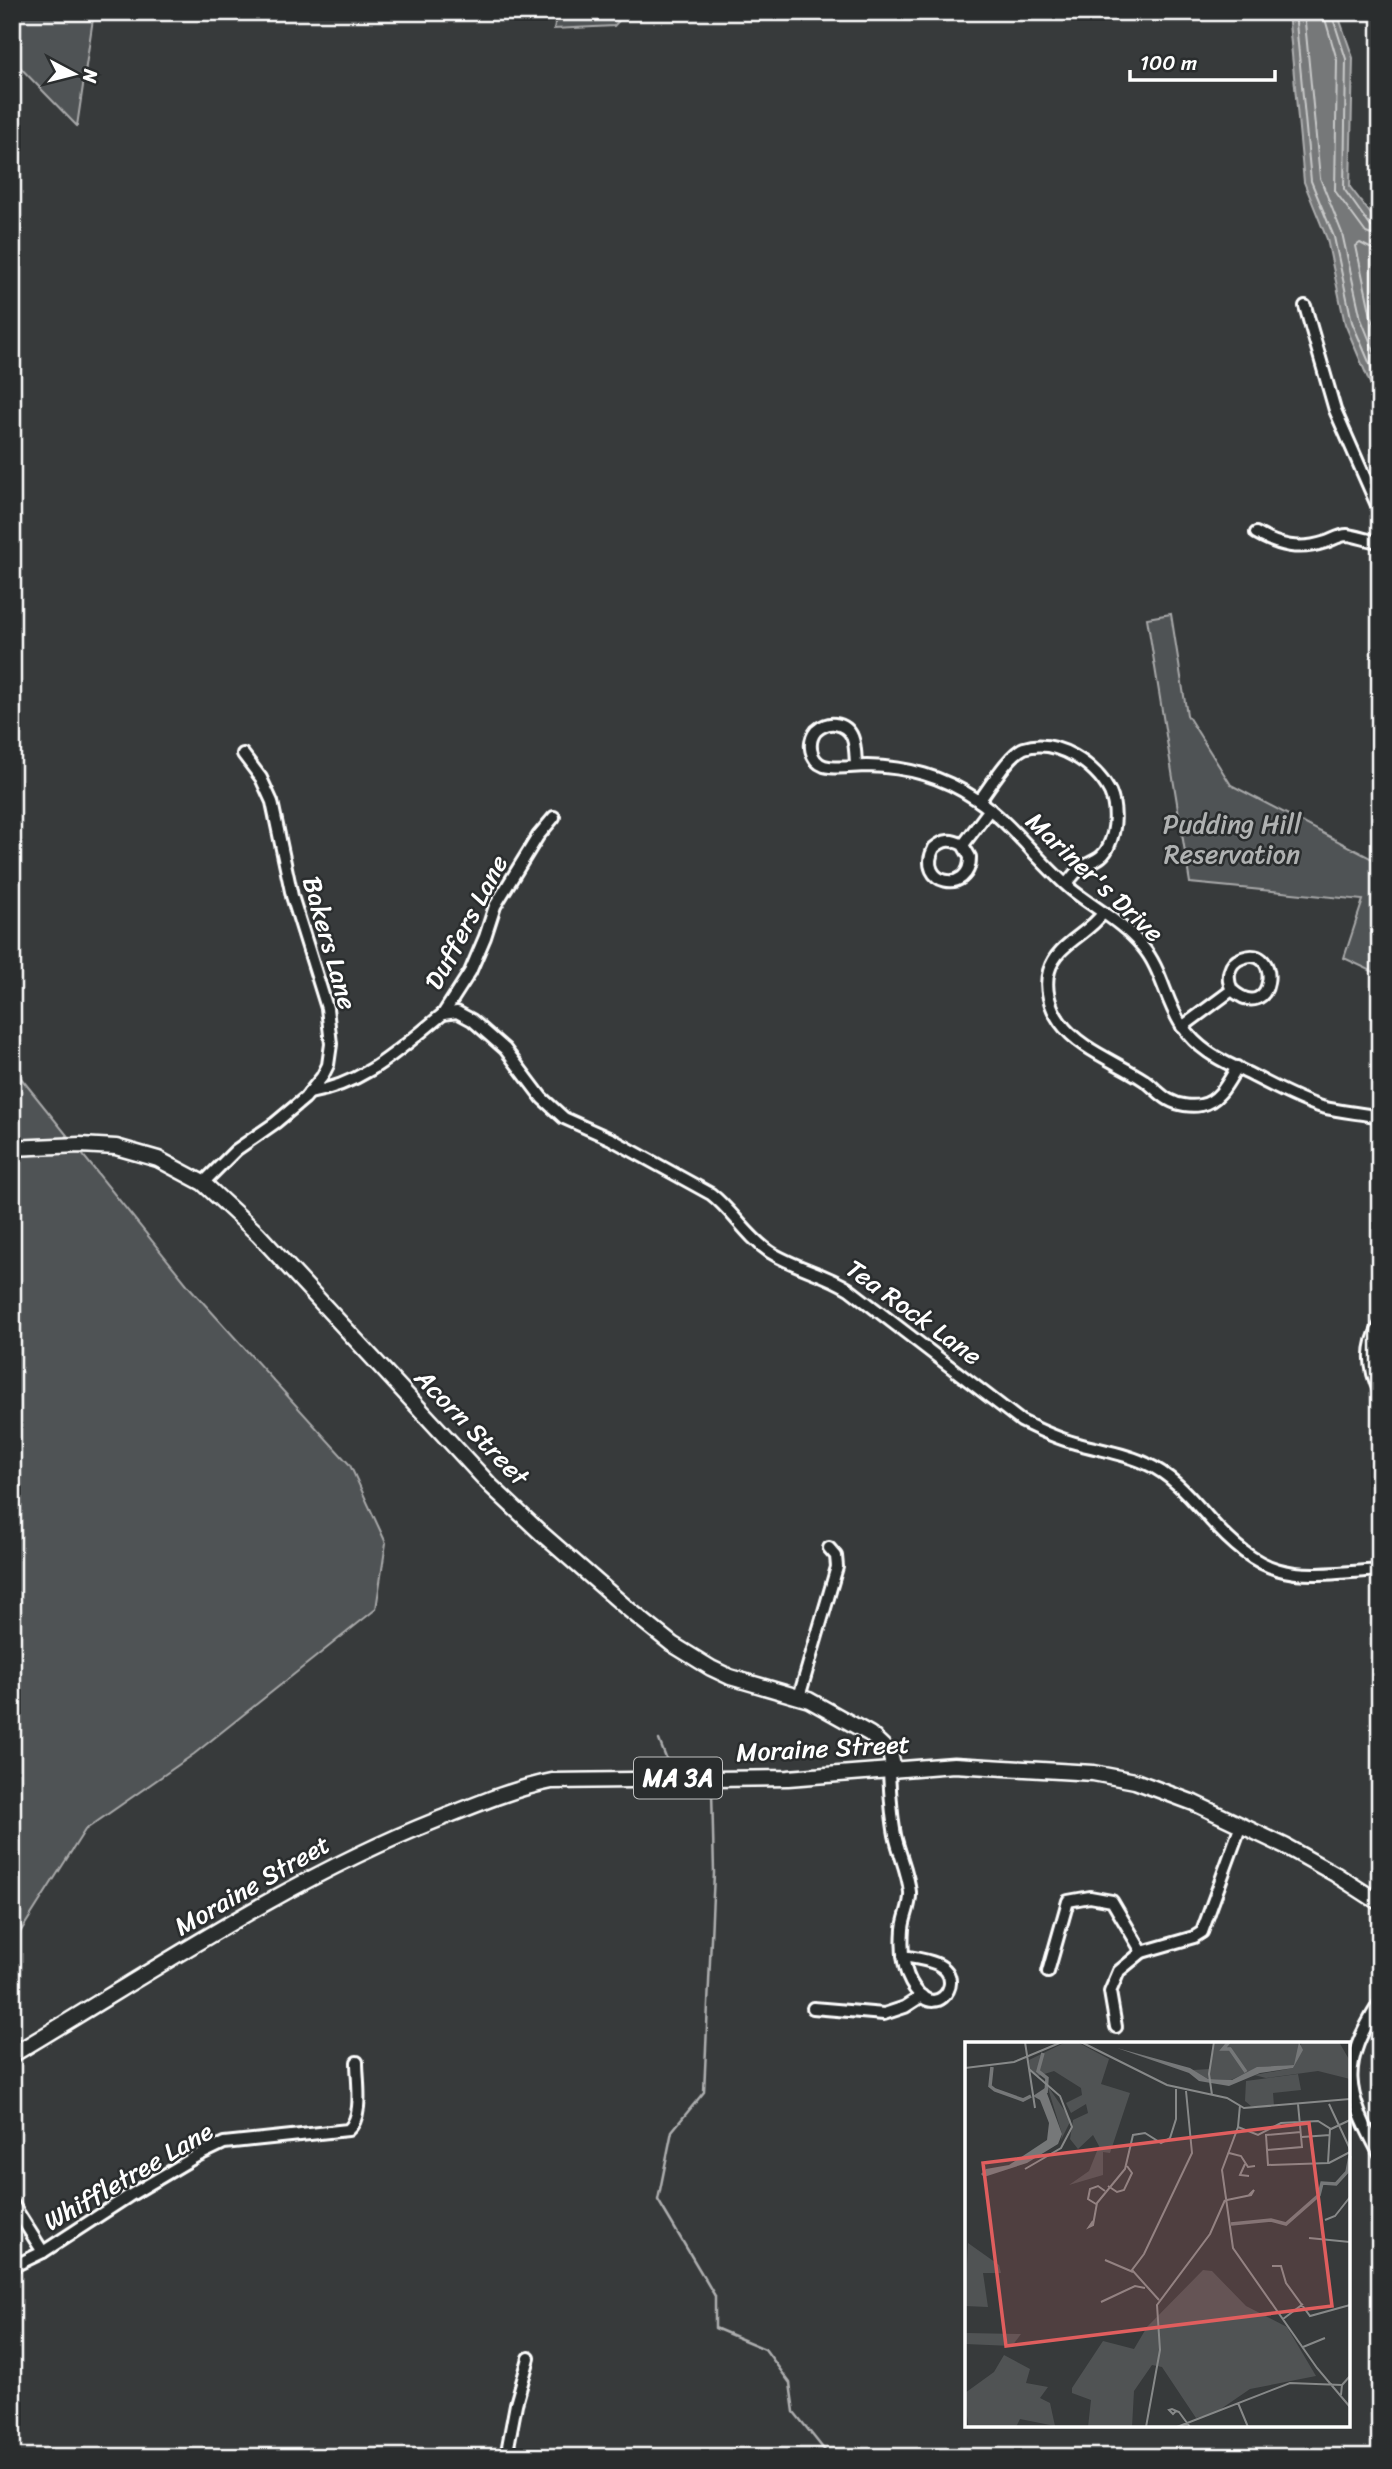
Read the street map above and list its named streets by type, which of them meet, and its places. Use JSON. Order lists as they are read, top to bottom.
{
  "streets": {
    "main road": ["Acorn Street", "Moraine Street", "MA 3A"],
    "street": [
      "Mariner's Drive",
      "Duffers Lane",
      "Bakers Lane",
      "Tea Rock Lane",
      "Whiffletree Lane"
    ]
  },
  "crossings": [
    ["Duffers Lane", "Tea Rock Lane"],
    ["Bakers Lane", "Acorn Street"],
    ["Acorn Street", "Moraine Street"]
  ],
  "parks": ["Pudding Hill Reservation"],
  "scale_bar": "100 m",
  "north": "right"
}
